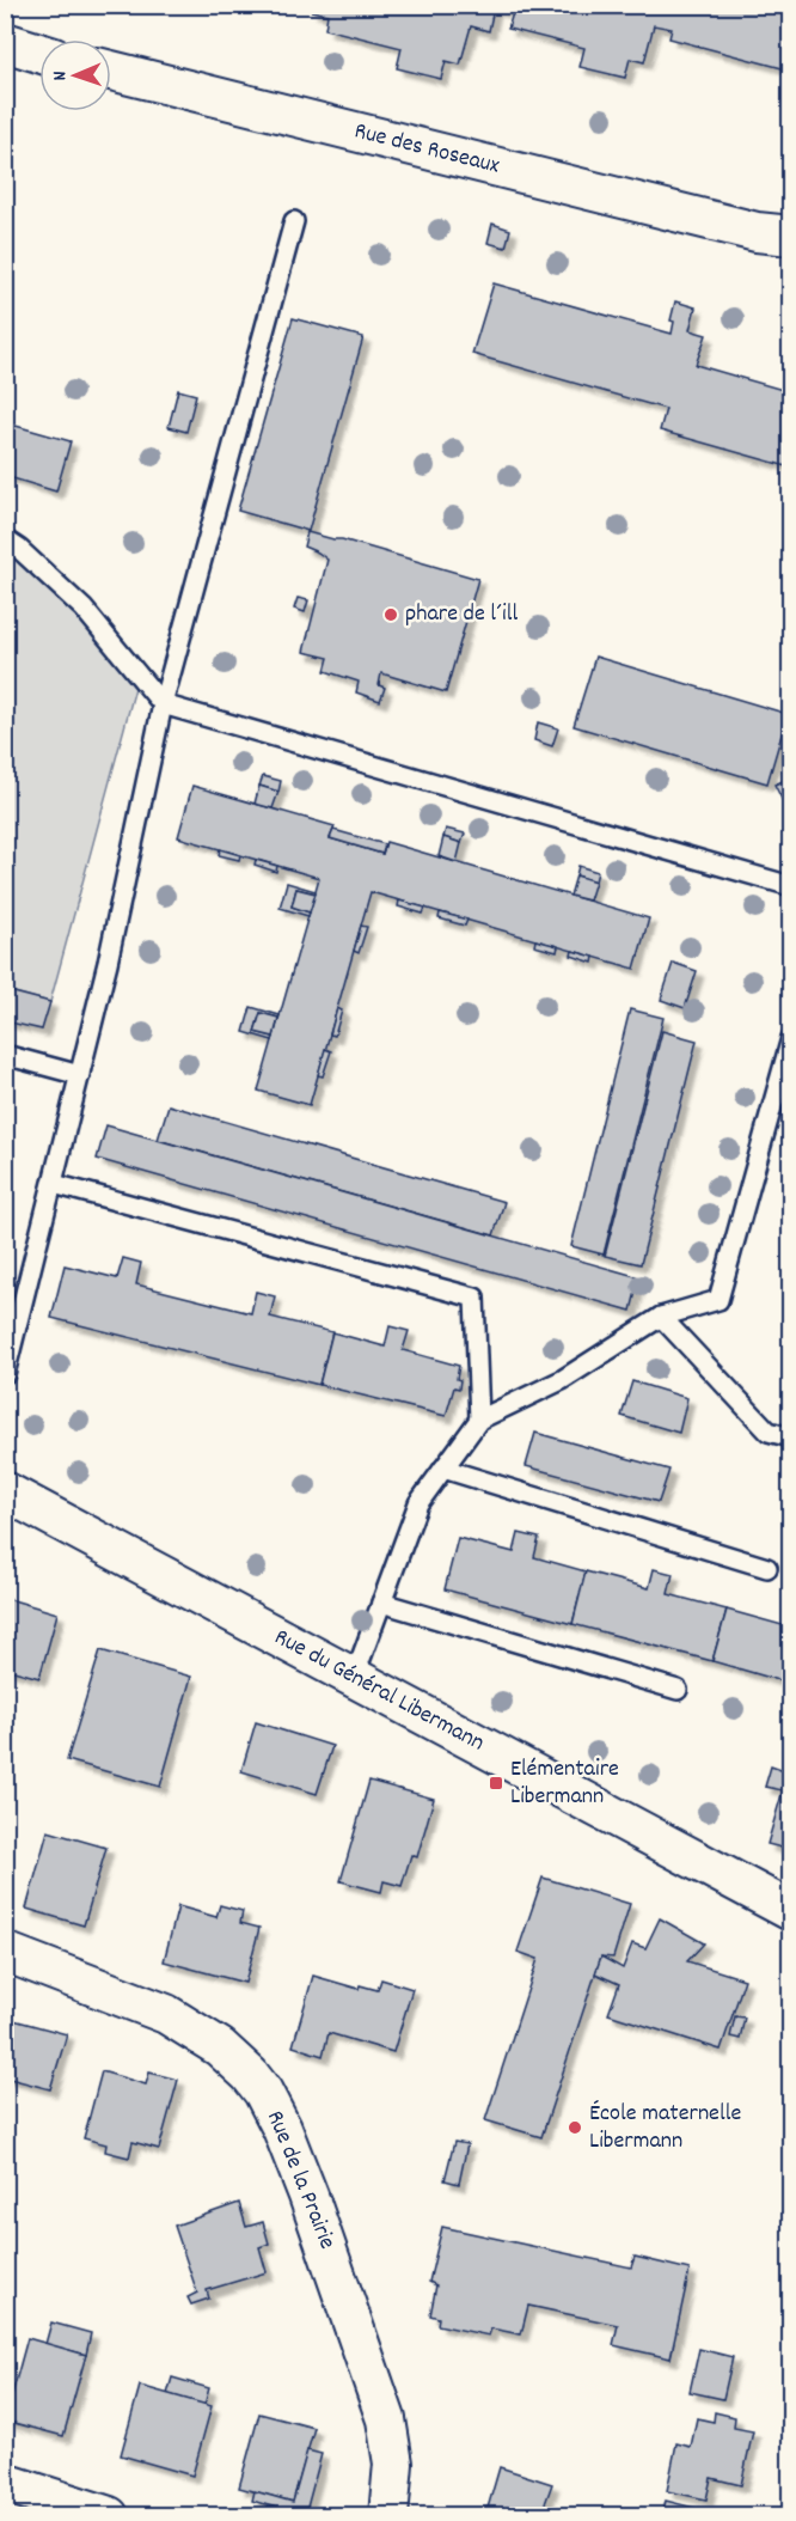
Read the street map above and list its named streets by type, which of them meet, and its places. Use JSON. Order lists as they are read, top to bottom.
{
  "streets": {
    "street": ["Rue des Roseaux", "Rue du Général Libermann", "Rue de la Prairie"]
  },
  "places": {
    "other": ["phare de l´ill", "École maternelle Libermann"],
    "transit": ["Elémentaire Libermann"]
  },
  "north": "left"
}
